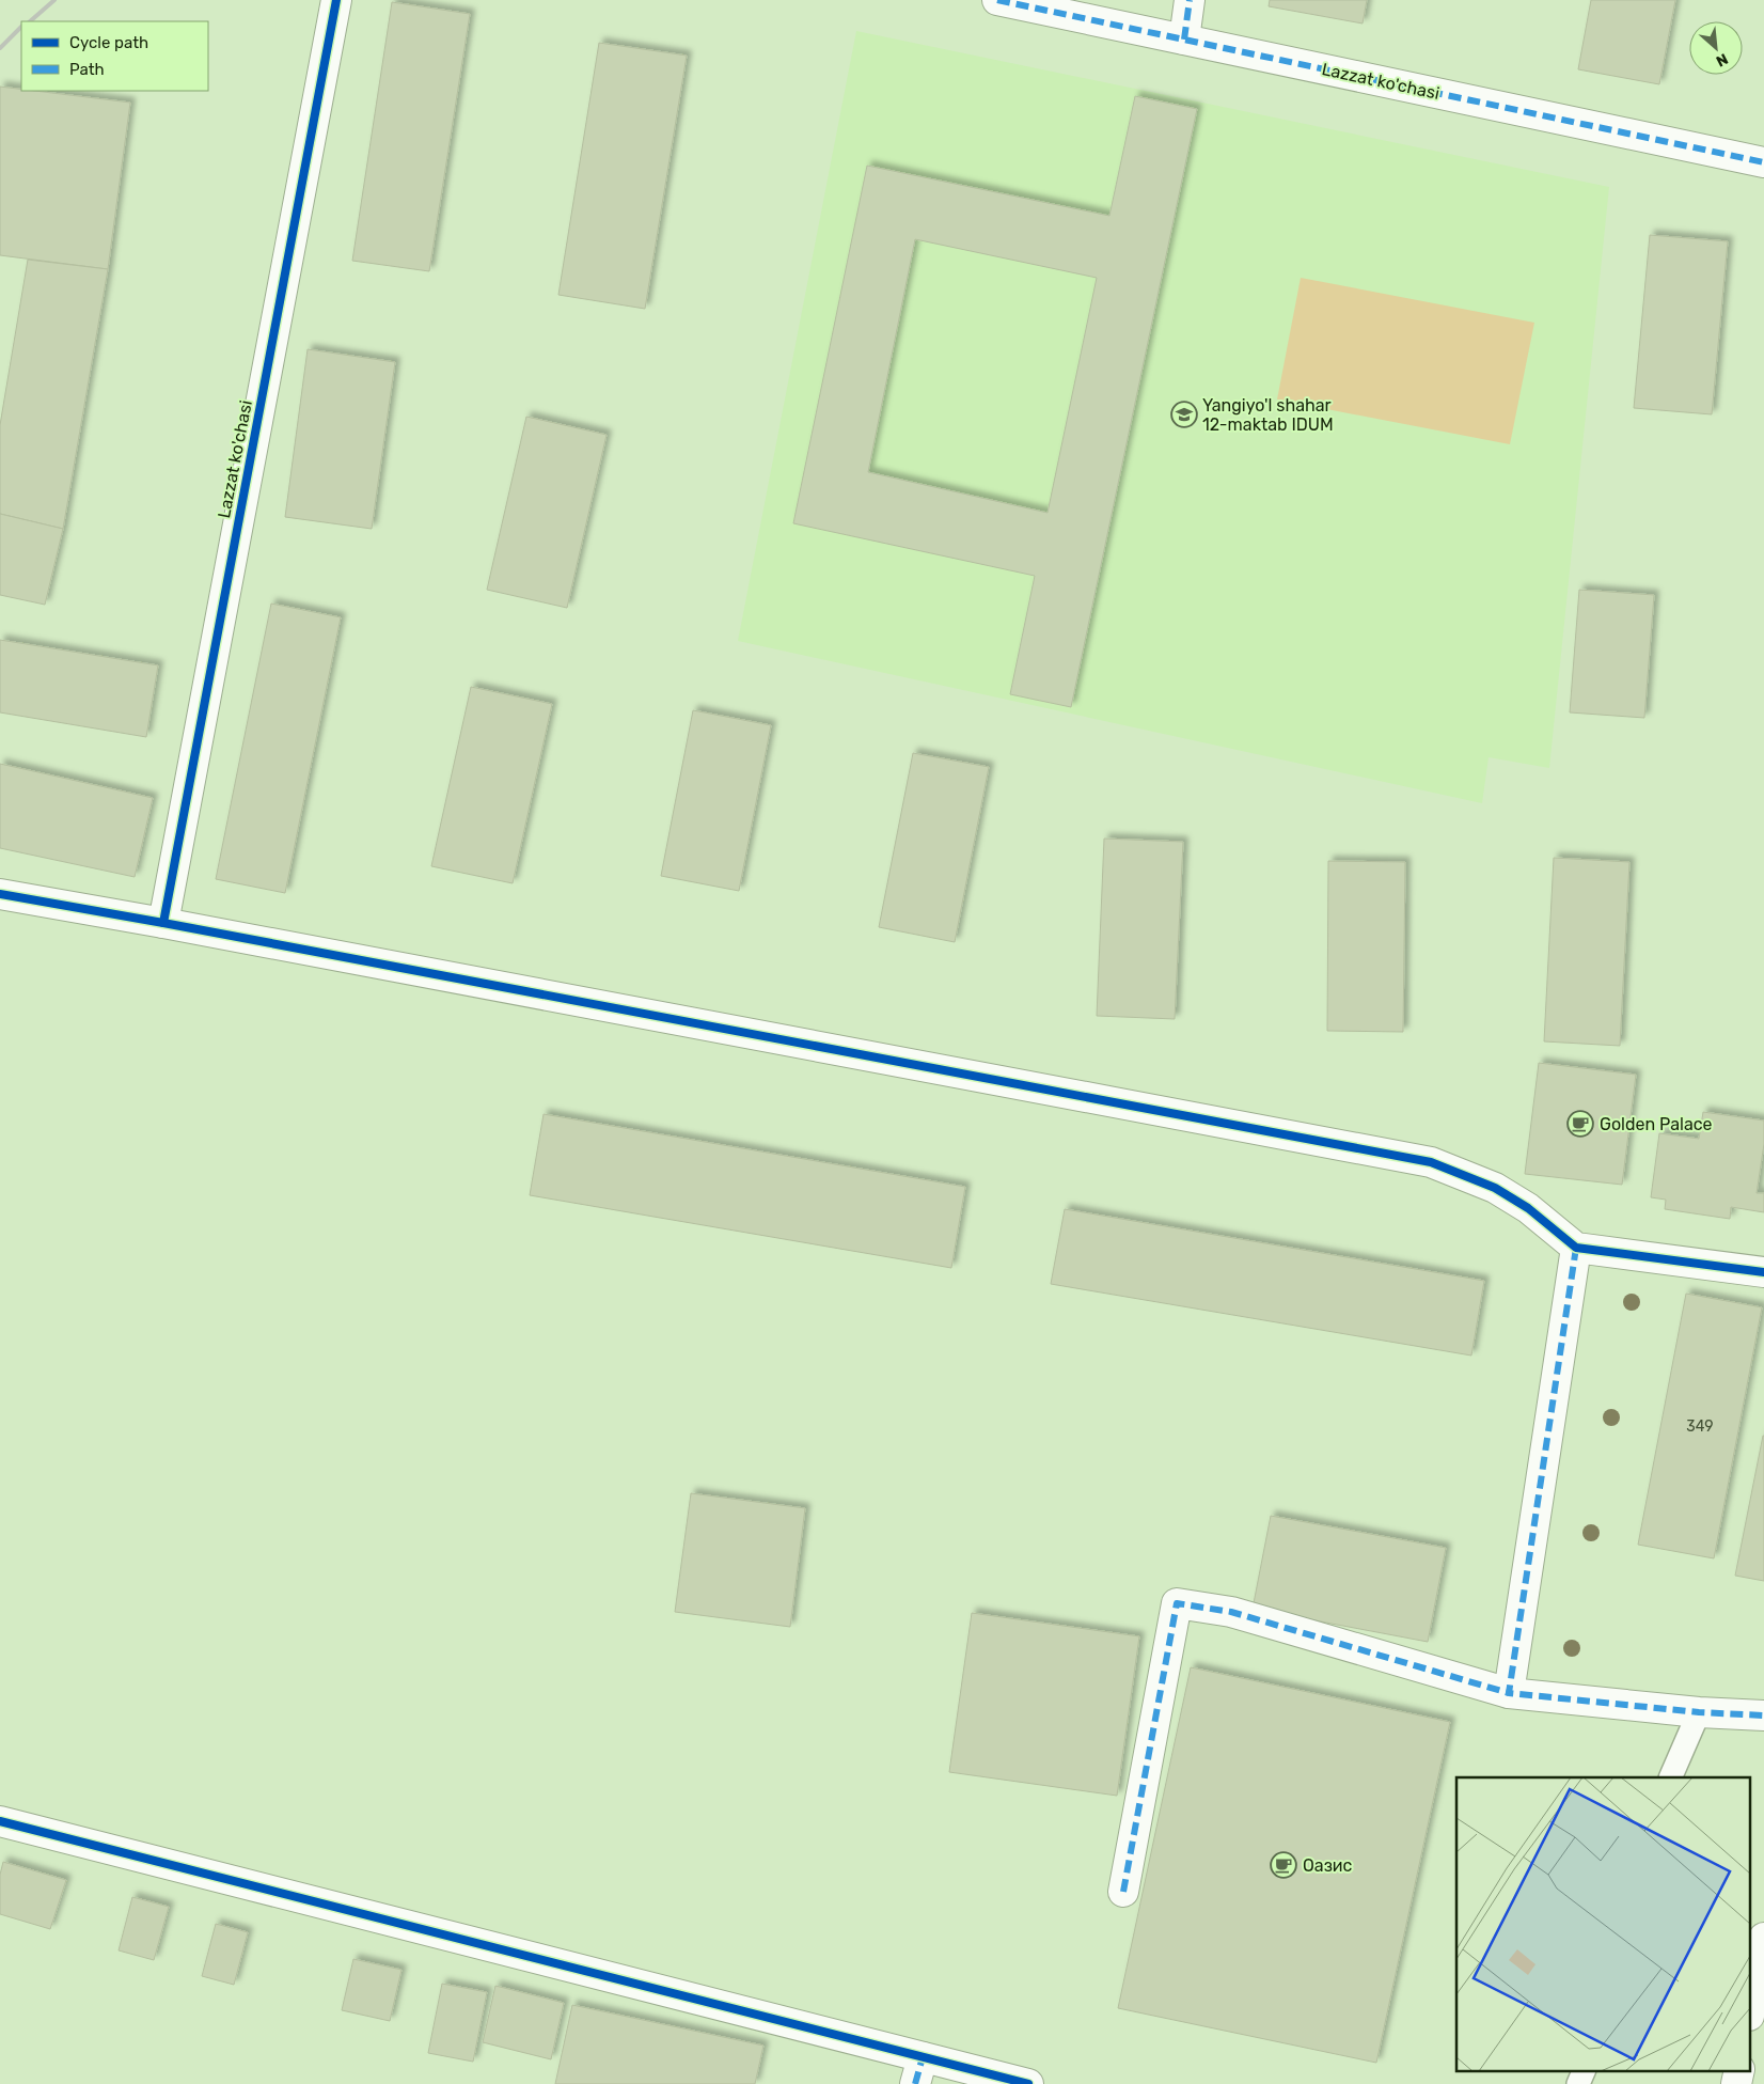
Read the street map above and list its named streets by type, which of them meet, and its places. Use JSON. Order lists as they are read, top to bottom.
{
  "streets": {
    "street": ["Lazzat ko'chasi"]
  },
  "places": {
    "school or university": ["Yangiyo'l shahar 12-maktab IDUM"],
    "cafe": ["Golden Palace", "Оазис"]
  },
  "house_numbers": ["349"],
  "legend": ["Cycle path", "Path"],
  "north": "bottom right"
}
